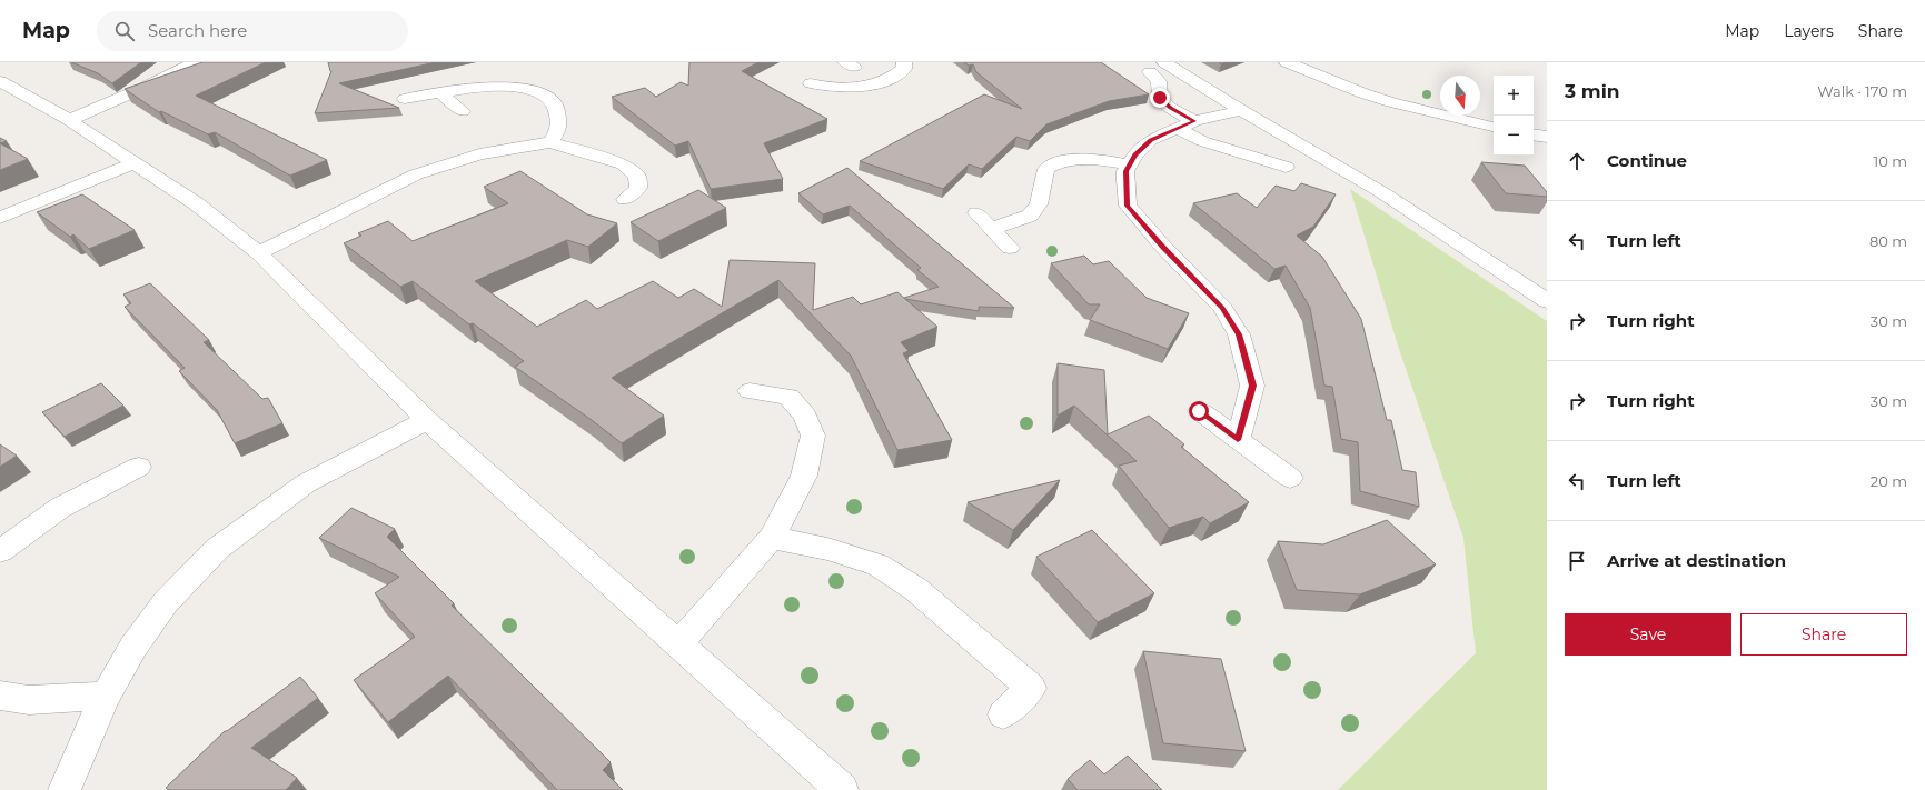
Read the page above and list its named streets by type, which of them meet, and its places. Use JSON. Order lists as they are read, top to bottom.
{
  "north": "bottom",
  "page": {
    "header": "Map",
    "search": "Search here",
    "nav": ["Map", "Layers", "Share"],
    "heading": ["3 min", "Walk · 170 m"],
    "map_buttons": ["+", "−"],
    "list": [
      ["Continue", "10 m"],
      ["Turn left", "80 m"],
      ["Turn right", "30 m"],
      ["Turn right", "30 m"],
      ["Turn left", "20 m"],
      "Arrive at destination"
    ],
    "buttons": ["Save", "Share"]
  }
}
